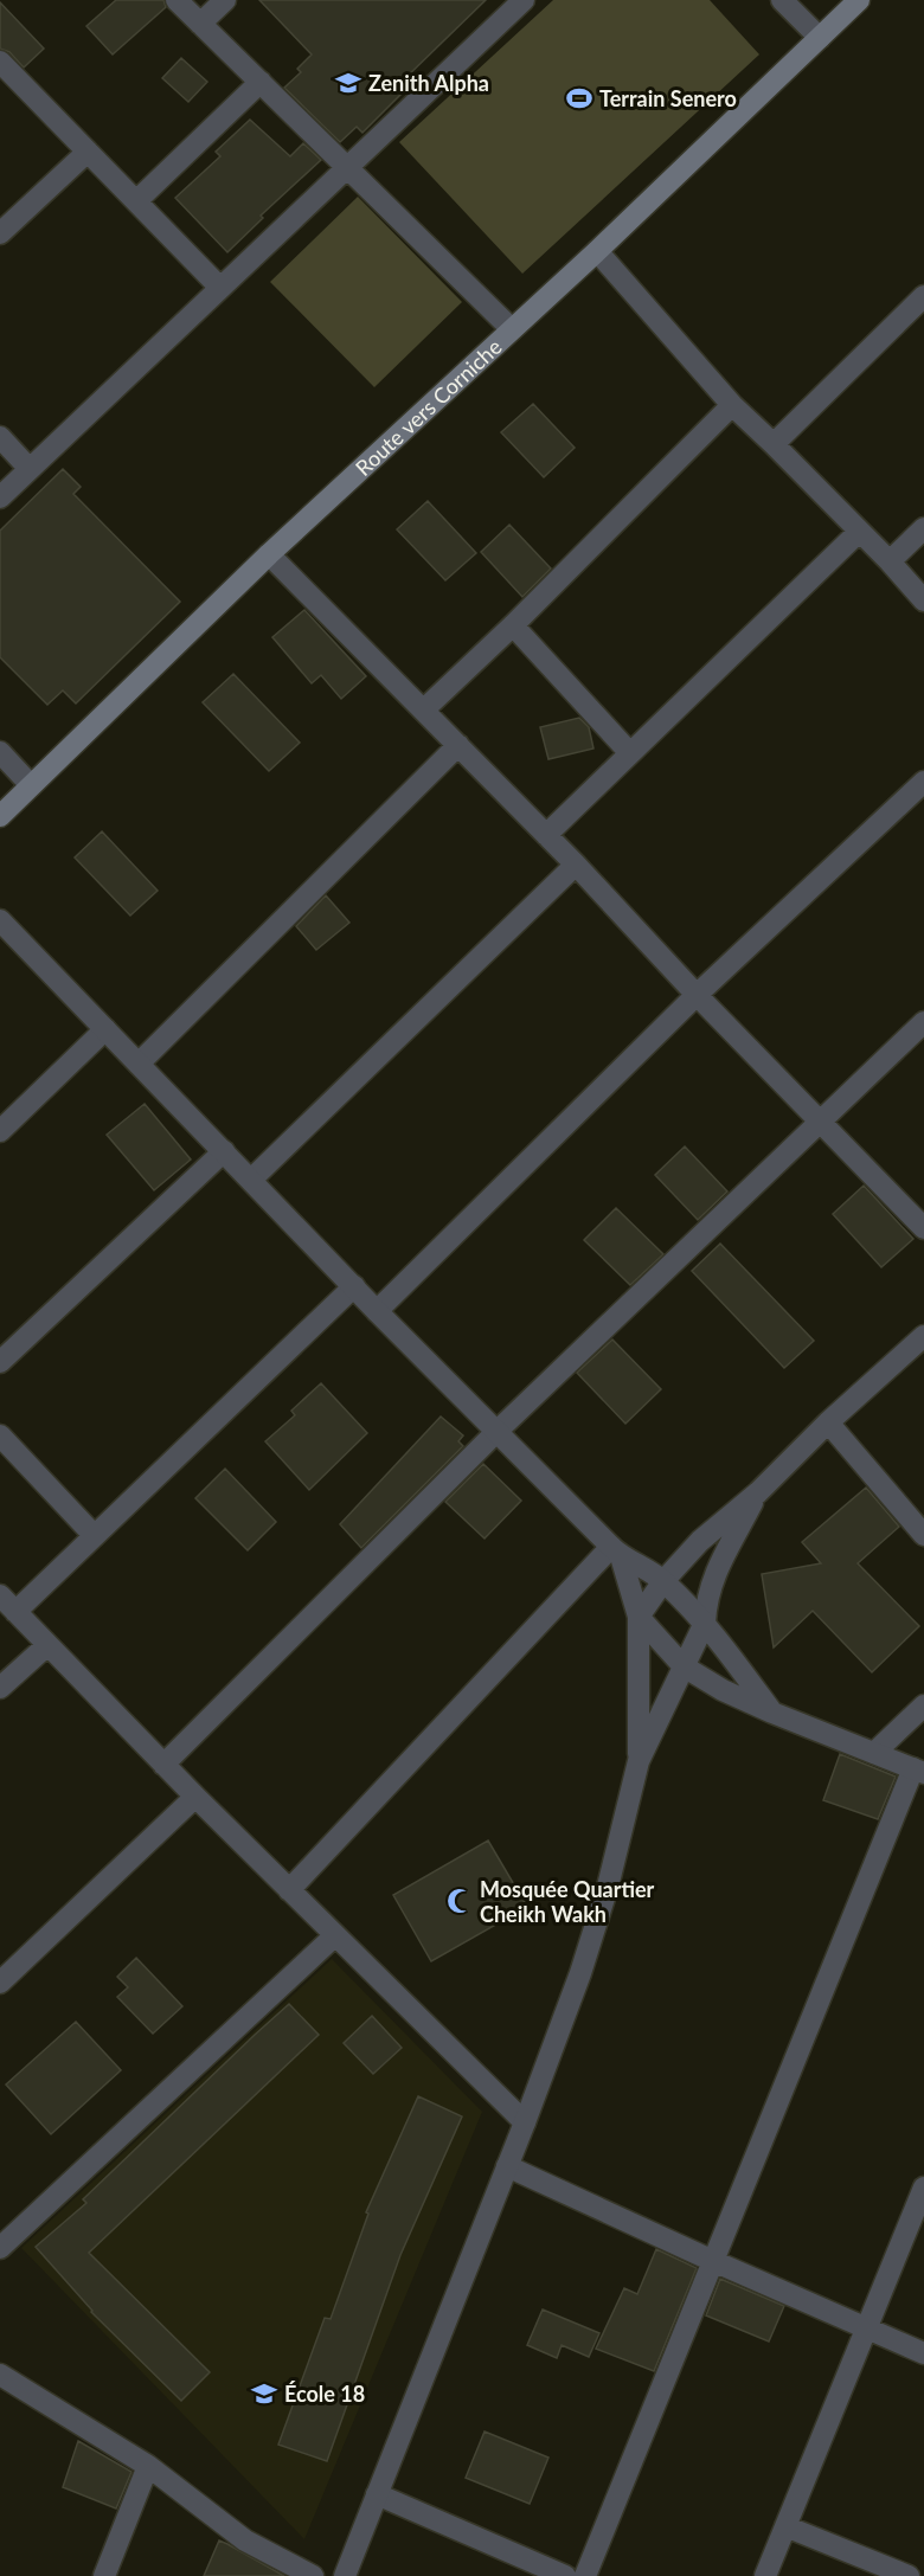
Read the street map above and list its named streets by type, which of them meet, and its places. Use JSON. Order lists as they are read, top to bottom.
{
  "streets": {
    "main road": ["Route vers Corniche"]
  },
  "places": {
    "school or university": ["Zenith Alpha", "École 18"],
    "sports": ["Terrain Senero"],
    "mosque": ["Mosquée Quartier Cheikh Wakh"]
  }
}
